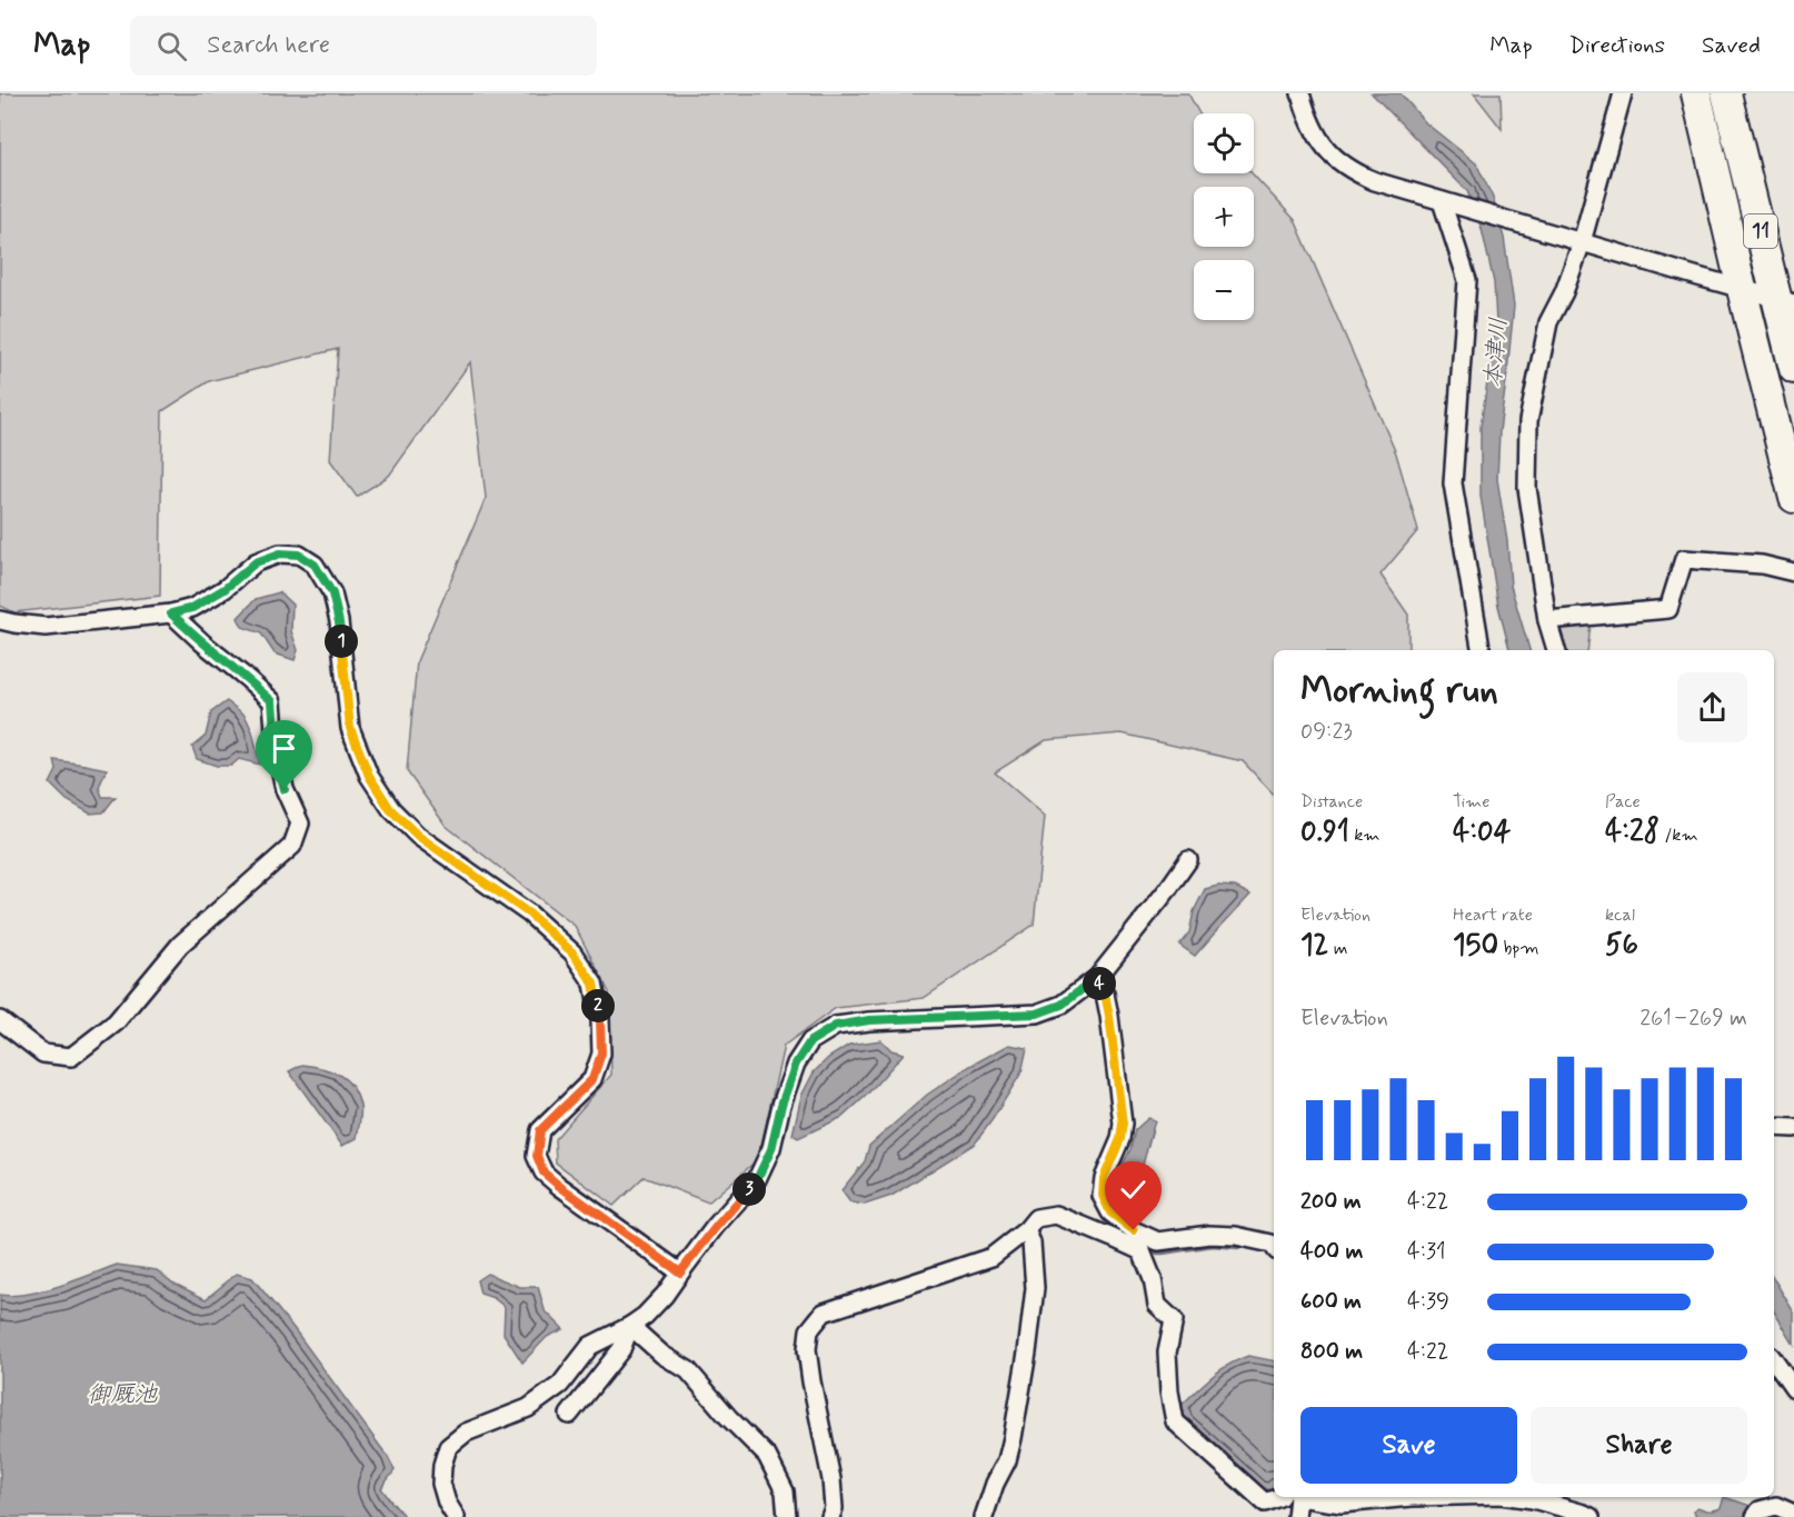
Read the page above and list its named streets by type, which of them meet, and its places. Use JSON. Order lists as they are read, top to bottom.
{
  "streets": {
    "highway": ["11"]
  },
  "water": ["本津川", "御厩池"],
  "page": {
    "header": "Map",
    "search": "Search here",
    "nav": ["Map", "Directions", "Saved"],
    "map_buttons": ["+", "−"],
    "pins": [
      "1",
      "4",
      "2",
      "3"
    ],
    "heading": ["Morning run", "09:23"],
    "stats": [
      ["Distance", "0.91 km"],
      ["Time", "4:04"],
      ["Pace", "4:28 /km"],
      ["Elevation", "12 m"],
      ["Heart rate", "150 bpm"],
      ["kcal", "56"]
    ],
    "chart": ["Elevation", "261–269 m"],
    "list": [
      {
        "name": "200 m",
        "note": "4:22"
      },
      {
        "name": "400 m",
        "note": "4:31"
      },
      {
        "name": "600 m",
        "note": "4:39"
      },
      {
        "name": "800 m",
        "note": "4:22"
      }
    ],
    "buttons": ["Save", "Share"]
  }
}
